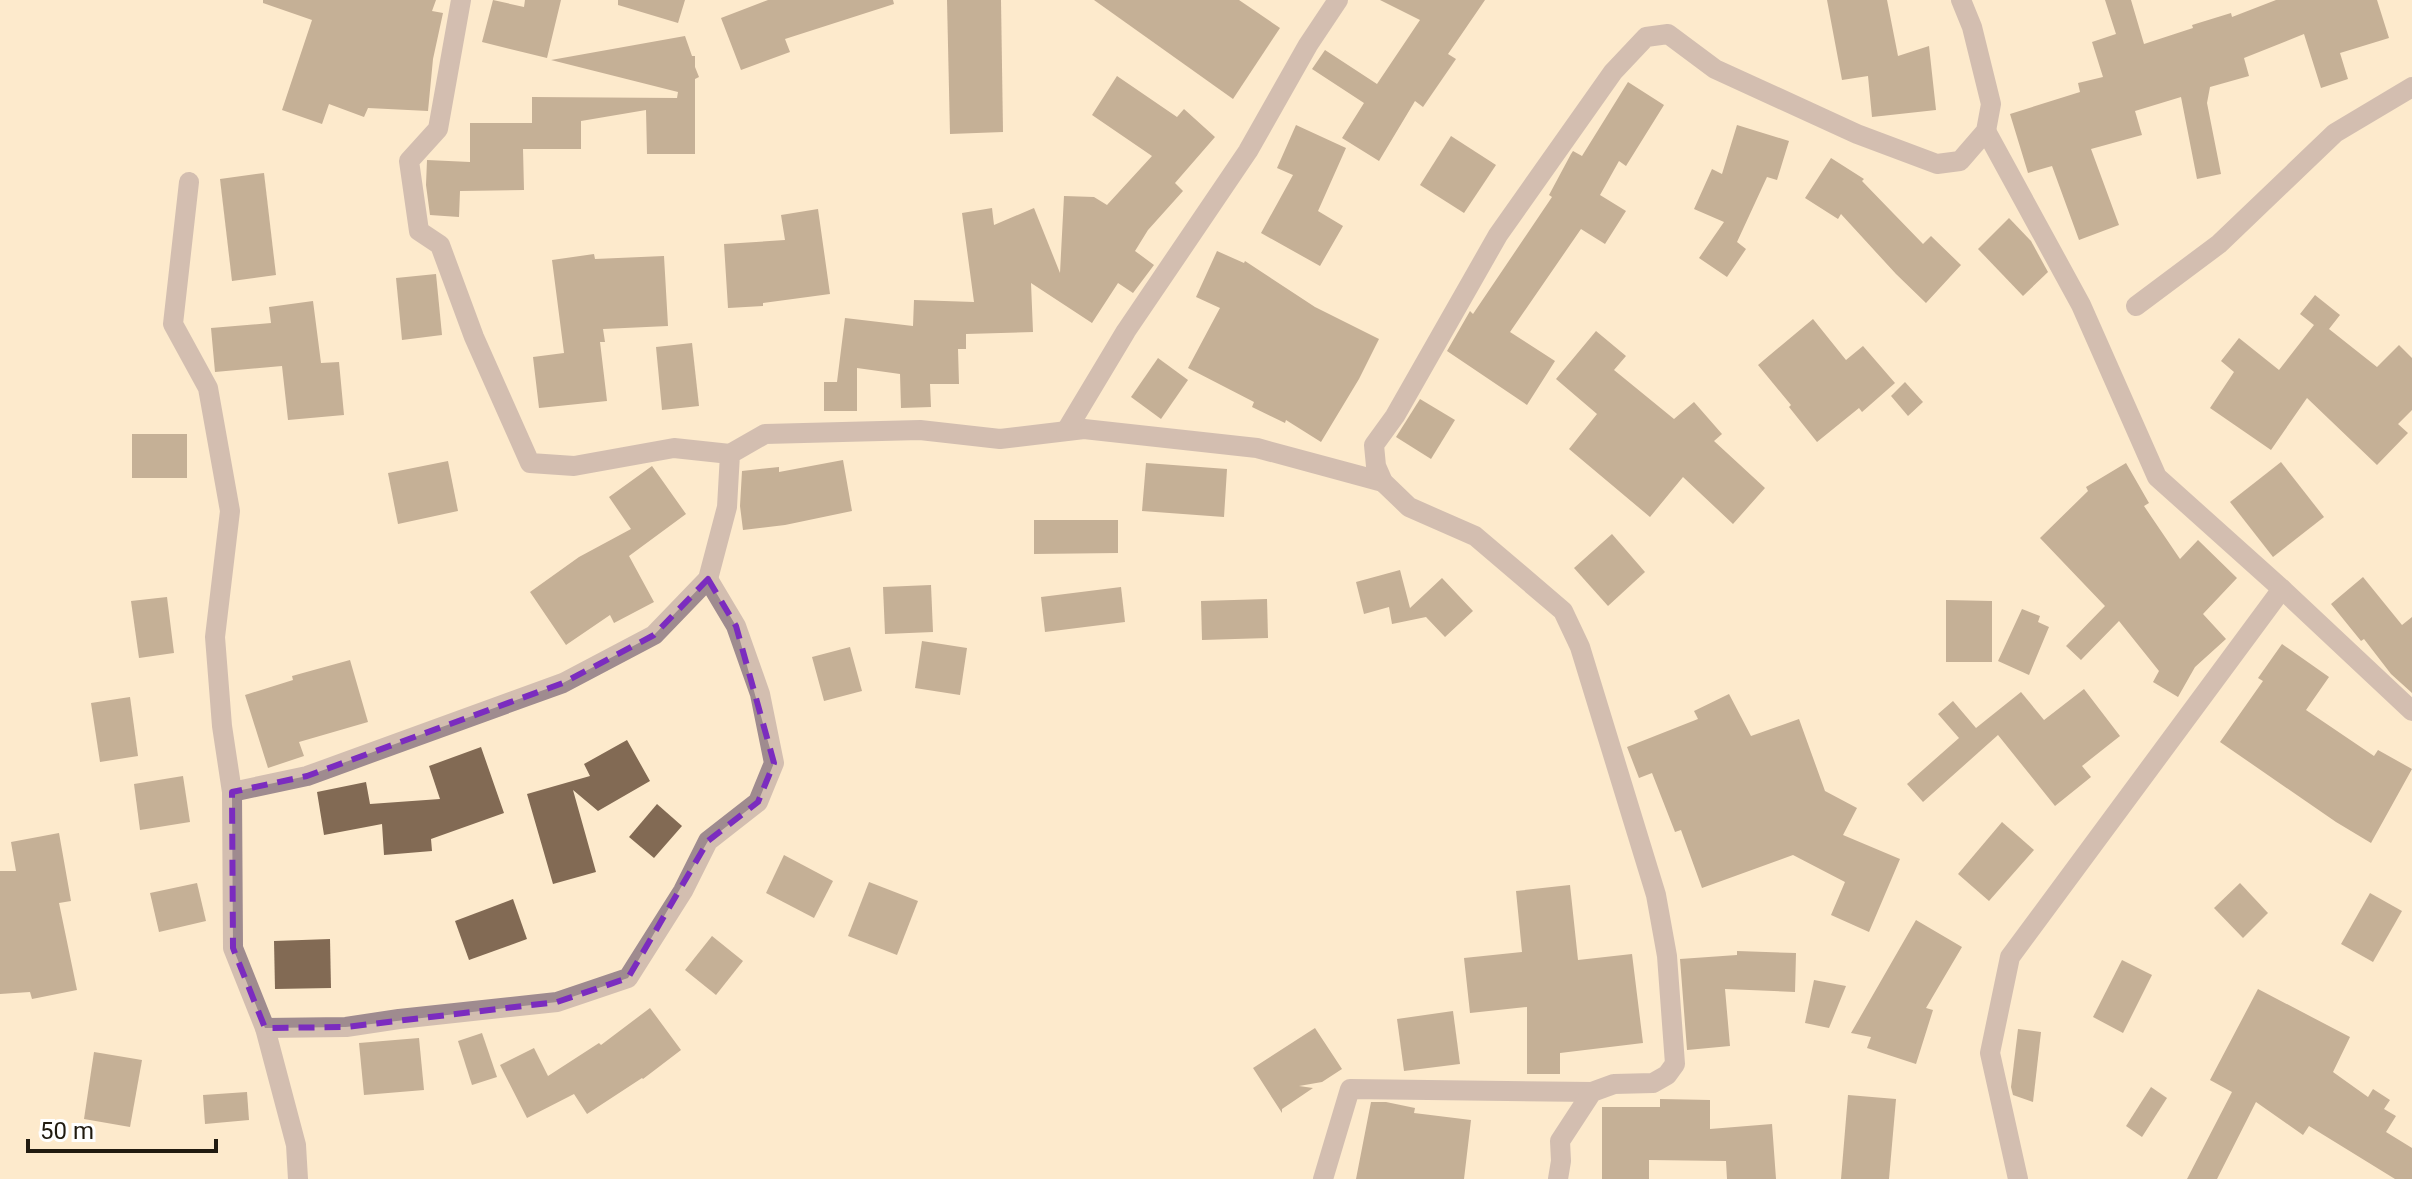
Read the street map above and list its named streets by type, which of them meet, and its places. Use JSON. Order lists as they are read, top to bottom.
{
  "scale_bar": "50 m"
}
